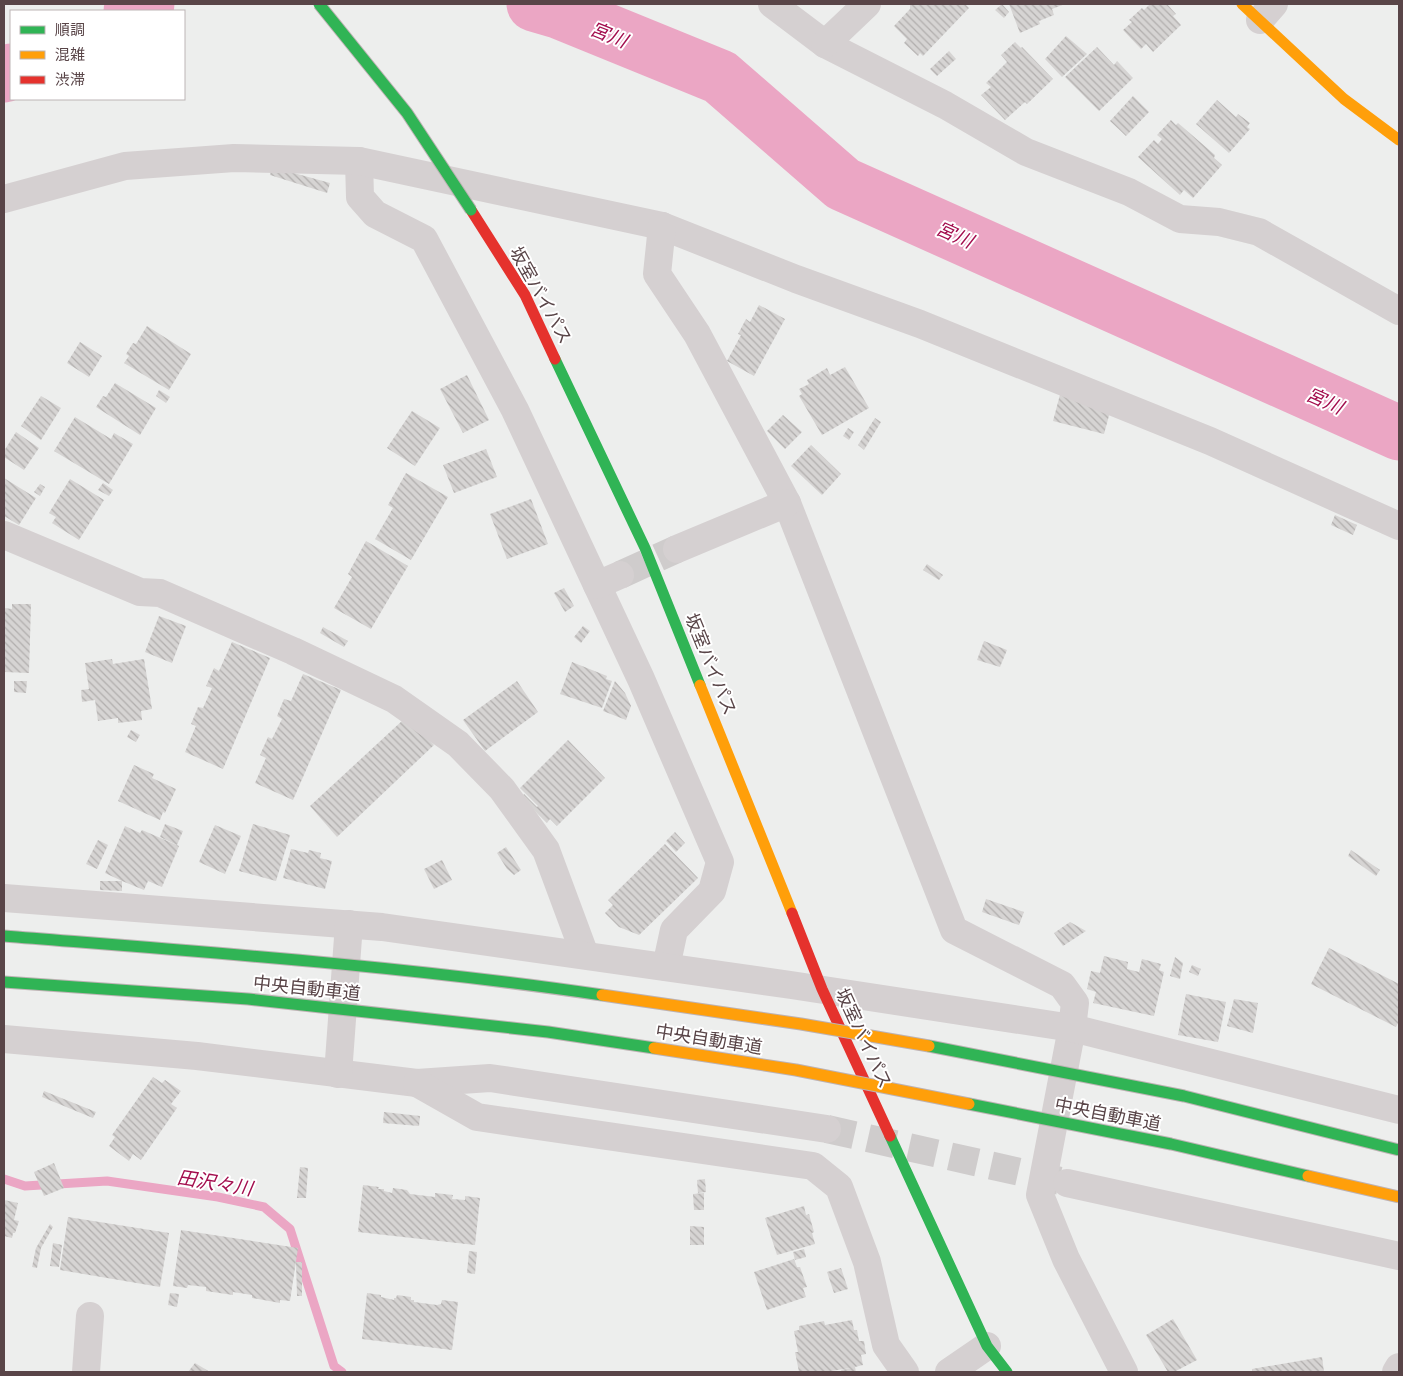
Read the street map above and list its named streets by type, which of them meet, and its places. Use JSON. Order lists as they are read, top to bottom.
{
  "streets": {
    "main road": ["坂室バイパス", "中央自動車道"]
  },
  "water": ["宮川", "田沢々川"],
  "legend": ["順調", "混雑", "渋滞"]
}
